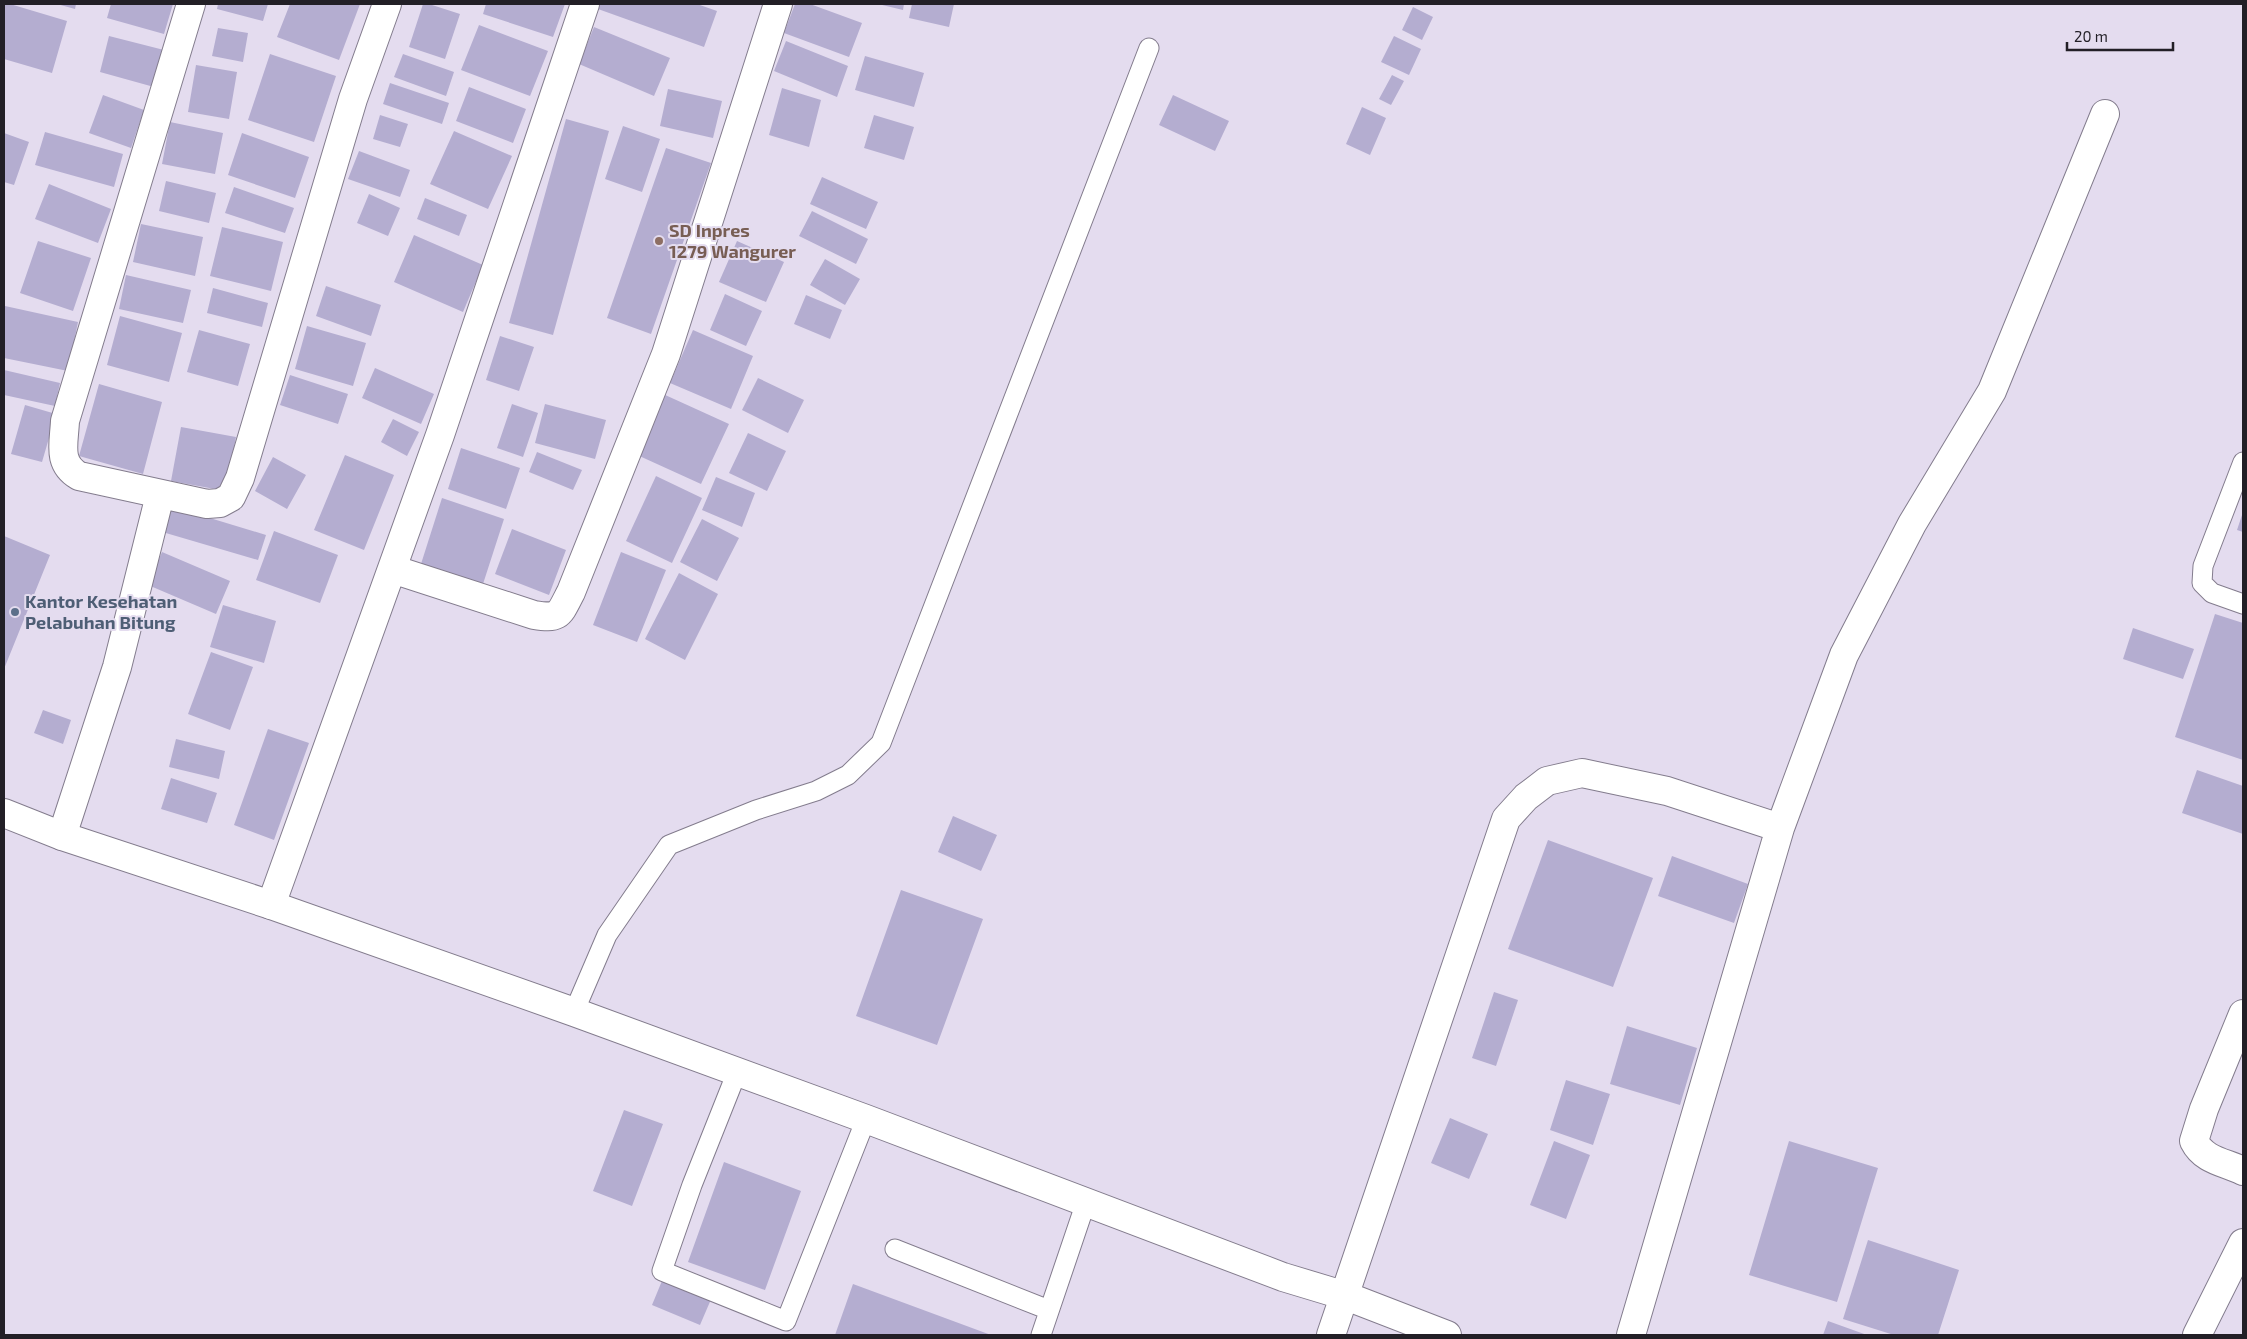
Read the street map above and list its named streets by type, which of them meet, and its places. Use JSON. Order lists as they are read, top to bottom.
{
  "places": ["SD Inpres 1279 Wangurer", "Kantor Kesehatan Pelabuhan Bitung"],
  "scale_bar": "20 m"
}
